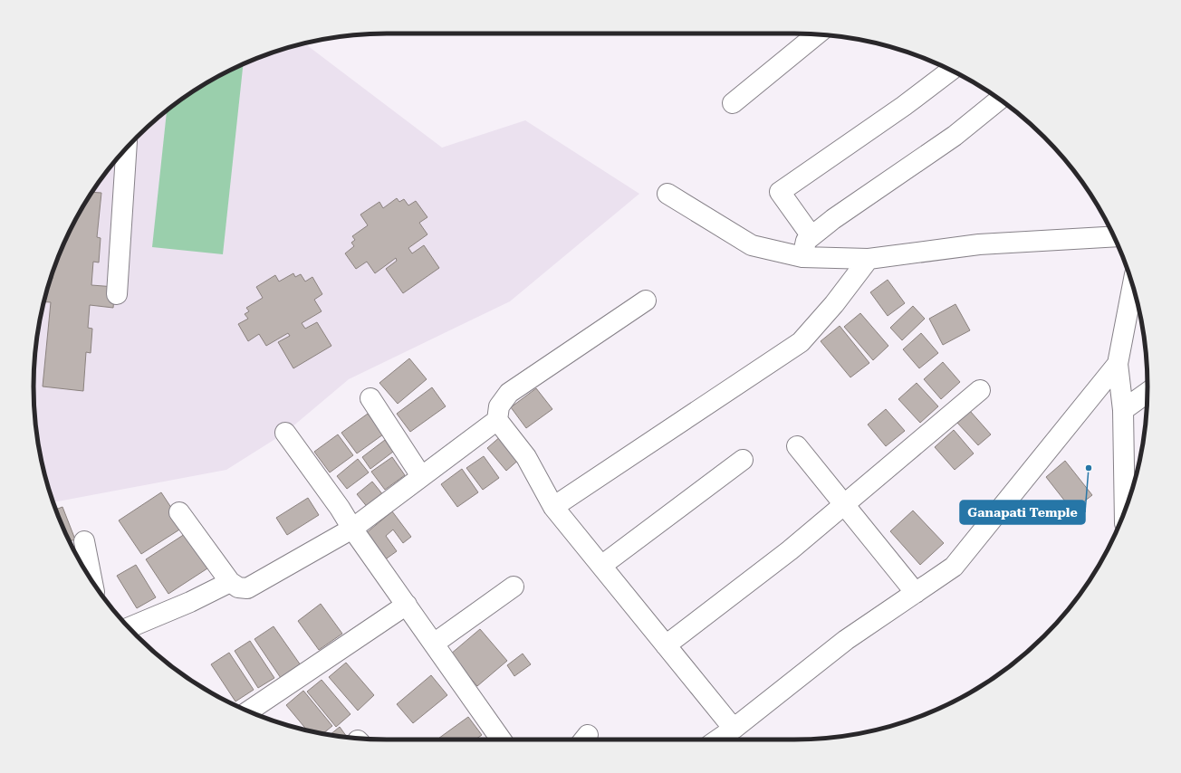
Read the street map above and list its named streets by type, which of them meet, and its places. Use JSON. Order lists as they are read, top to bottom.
{
  "places": ["Ganapati Temple"]
}
